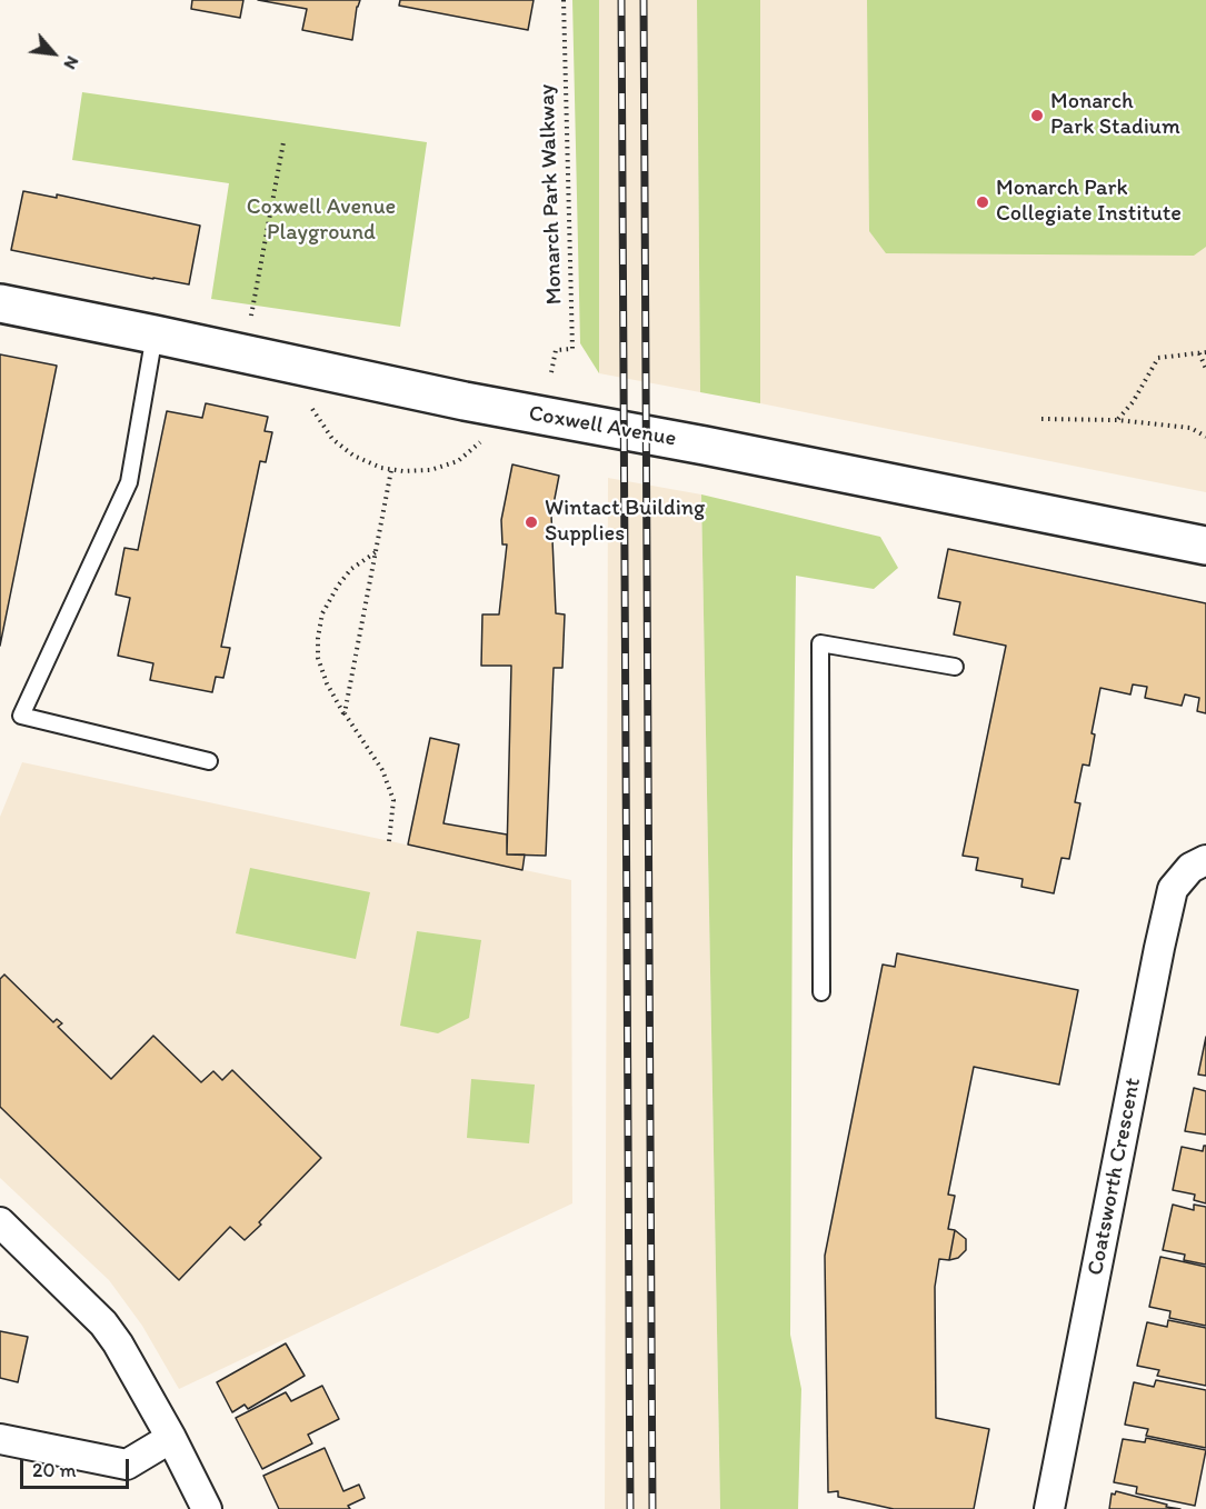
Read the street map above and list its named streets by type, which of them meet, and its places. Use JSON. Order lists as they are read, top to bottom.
{
  "streets": {
    "main road": ["Coxwell Avenue"],
    "street": ["Coatsworth Crescent"],
    "path": ["Monarch Park Walkway"]
  },
  "parks": ["Coxwell Avenue Playground"],
  "places": ["Monarch Park Stadium", "Monarch Park Collegiate Institute", "Wintact Building Supplies"],
  "scale_bar": "20 m",
  "north": "bottom right"
}
